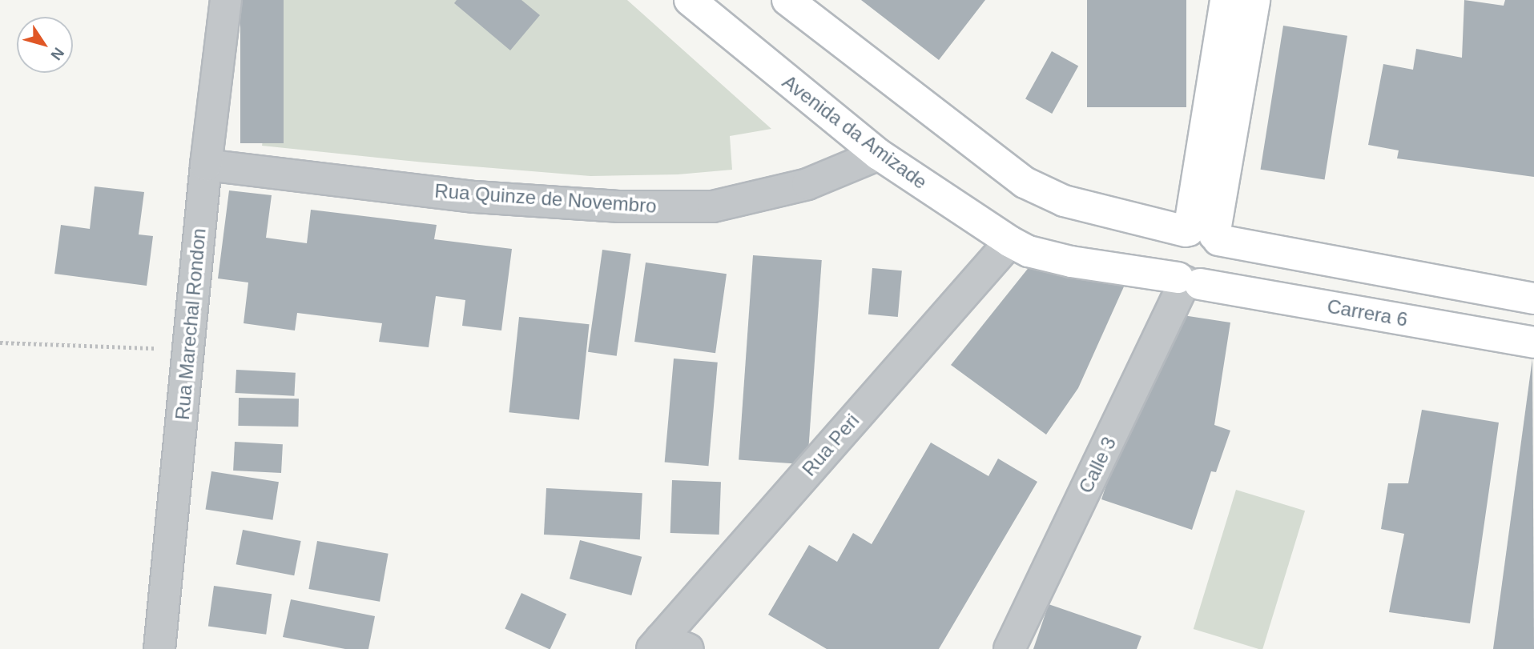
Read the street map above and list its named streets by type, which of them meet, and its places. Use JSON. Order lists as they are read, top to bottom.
{
  "streets": {
    "main road": ["Avenida da Amizade", "Carrera 6"],
    "street": [
      "Rua Quinze de Novembro",
      "Rua Marechal Rondon",
      "Rua Peri",
      "Calle 3"
    ]
  },
  "crossings": [
    ["Avenida da Amizade", "Rua Quinze de Novembro"],
    ["Avenida da Amizade", "Carrera 6"],
    ["Avenida da Amizade", "Rua Peri"],
    ["Rua Quinze de Novembro", "Rua Marechal Rondon"],
    ["Carrera 6", "Rua Peri"],
    ["Carrera 6", "Calle 3"]
  ],
  "north": "bottom right"
}
